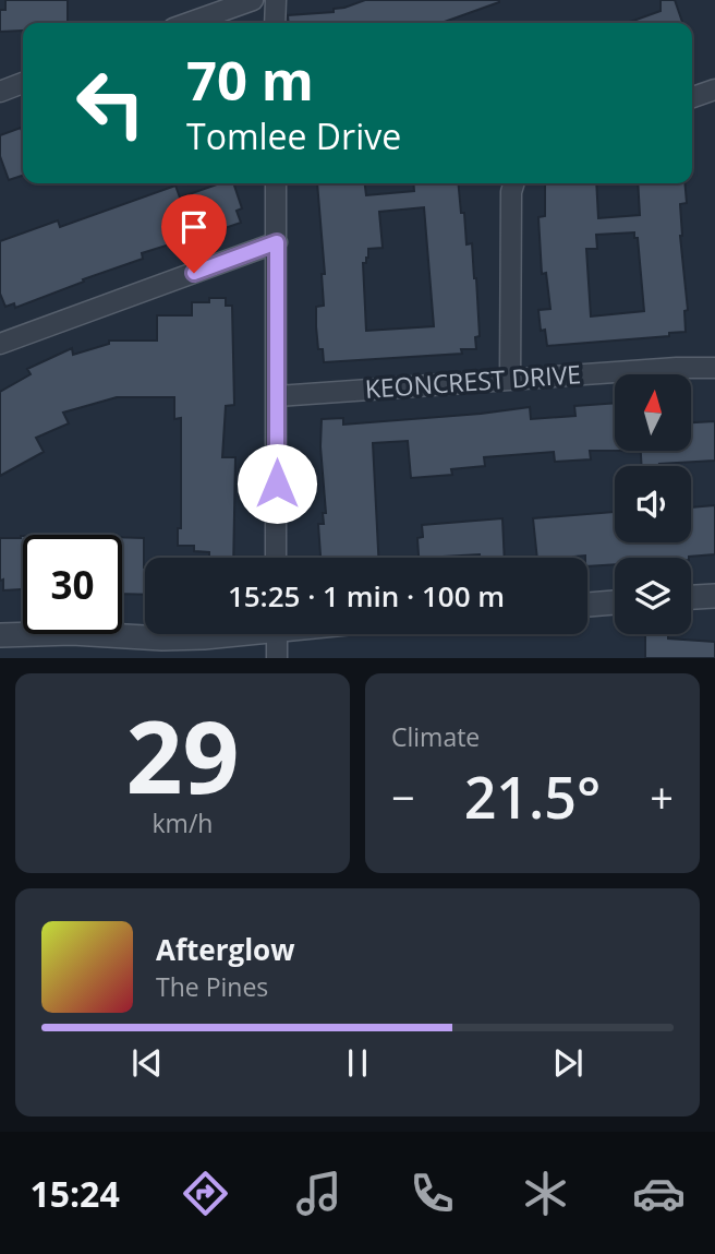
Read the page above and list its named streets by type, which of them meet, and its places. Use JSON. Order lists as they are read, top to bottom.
{
  "streets": {
    "street": ["KEONCREST DRIVE"]
  },
  "north": "top",
  "page": {
    "turn": ["70 m", "Tomlee Drive"],
    "limit": "30",
    "trip": "15:25 · 1 min · 100 m",
    "tile": [
      ["29", "km/h"],
      "Climate"
    ],
    "heat": ["−", "21.5°", "+"],
    "song": ["Afterglow", "The Pines"],
    "tabs": "15:24"
  }
}
